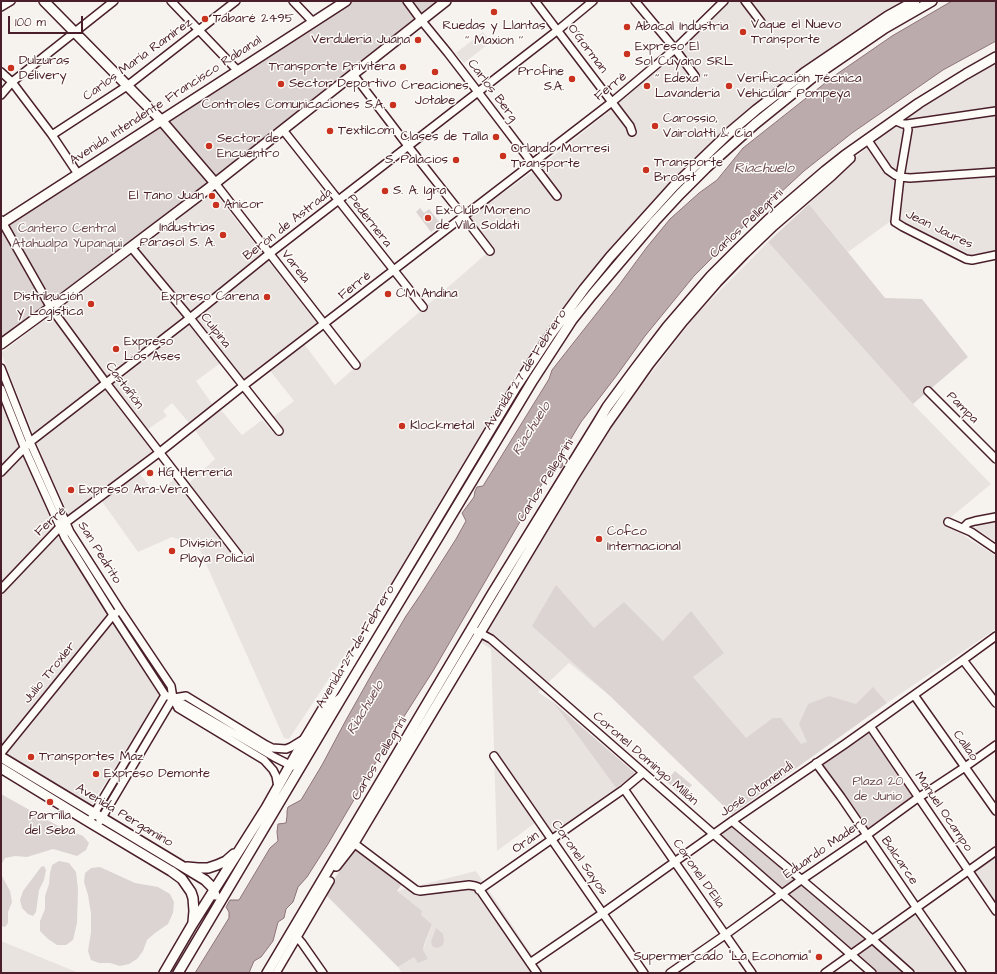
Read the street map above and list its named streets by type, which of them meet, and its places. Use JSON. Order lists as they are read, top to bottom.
{
  "streets": {
    "main road": [
      "Avenida Intendente Francisco Rabanal",
      "Carlos Pellegrini",
      "Avenida 27 de Febrero",
      "Avenida Pergamino"
    ],
    "street": [
      "O'Gorman",
      "Carlos María Ramírez",
      "Ferré",
      "Carlos Berg",
      "Pedernera",
      "Berón de Astrada",
      "Jean Jaures",
      "Varela",
      "Culpina",
      "Castañón",
      "Pampa",
      "San Pedrito",
      "Julio Troxler",
      "Callao",
      "Coronel Domingo Millán",
      "José Otamendi",
      "Manuel Ocampo",
      "Orán",
      "Eduardo Madero",
      "Coronel Sayos",
      "Balcarce",
      "Coronel D'Elía"
    ]
  },
  "crossings": [
    ["O'Gorman", "Ferré"],
    ["O'Gorman", "Berón de Astrada"],
    ["Ferré", "Carlos Berg"],
    ["Ferré", "Pedernera"],
    ["Ferré", "Varela"],
    ["Ferré", "Culpina"],
    ["Ferré", "Castañón"],
    ["Ferré", "San Pedrito"],
    ["Carlos Berg", "Berón de Astrada"],
    ["Avenida Intendente Francisco Rabanal", "Castañón"],
    ["Pedernera", "Berón de Astrada"],
    ["Carlos Pellegrini", "Coronel Domingo Millán"],
    ["Berón de Astrada", "Varela"],
    ["Berón de Astrada", "Culpina"],
    ["Berón de Astrada", "Castañón"],
    ["Berón de Astrada", "San Pedrito"],
    ["Avenida 27 de Febrero", "San Pedrito"],
    ["Avenida 27 de Febrero", "Avenida Pergamino"],
    ["San Pedrito", "Julio Troxler"],
    ["Callao", "José Otamendi"],
    ["Callao", "Eduardo Madero"],
    ["Coronel Domingo Millán", "José Otamendi"],
    ["Coronel Domingo Millán", "Orán"],
    ["Coronel Domingo Millán", "Eduardo Madero"],
    ["José Otamendi", "Manuel Ocampo"],
    ["José Otamendi", "Coronel Sayos"],
    ["José Otamendi", "Balcarce"],
    ["José Otamendi", "Coronel D'Elía"],
    ["Manuel Ocampo", "Eduardo Madero"],
    ["Orán", "Coronel Sayos"],
    ["Orán", "Coronel D'Elía"],
    ["Eduardo Madero", "Balcarce"],
    ["Eduardo Madero", "Coronel D'Elía"]
  ],
  "water": ["Riachuelo"],
  "parks": ["Cantero Central Atahualpa Yupanqui", "Plaza 20 de Junio"],
  "places": [
    "Ruedas y Llantas '' Maxion ''",
    "Tabaré 2495",
    "Abacal Industria",
    "Vaque el Nuevo Transporte",
    "Verdulería Juana",
    "Expreso El Sol Cuyano SRL",
    "Transporte Privitera",
    "Dulzuras Delivery",
    "Creaciones Jotabe",
    "Profine S.A.",
    "Sector Deportivo",
    "'' Edexa '' Lavandería",
    "Verificación Técnica Vehicular Pompeya",
    "Controles Comunicaciones S.A.",
    "Carossio, Vairolatti & Cia",
    "Textilcom",
    "Clases de Talla",
    "Sector de Encuentro",
    "Orlando Morresi Transporte",
    "S. Palacios",
    "Transporte Broast",
    "S. A. Igra",
    "El Tano Juan",
    "Anicor",
    "Ex-Club Moreno de Villa Soldati",
    "Industrias Parasol S. A.",
    "CM Andina",
    "Expreso Carena",
    "Distribución y Logística",
    "Expreso Los Ases",
    "Klockmetal",
    "HG Herrería",
    "Expreso Ara-Vera",
    "Cofco Internacional",
    "División Playa Policial",
    "Transportes Maz",
    "Expreso Demonte",
    "Parrilla del Seba",
    "Supermercado \"La Economia\""
  ],
  "scale_bar": "100 m"
}
